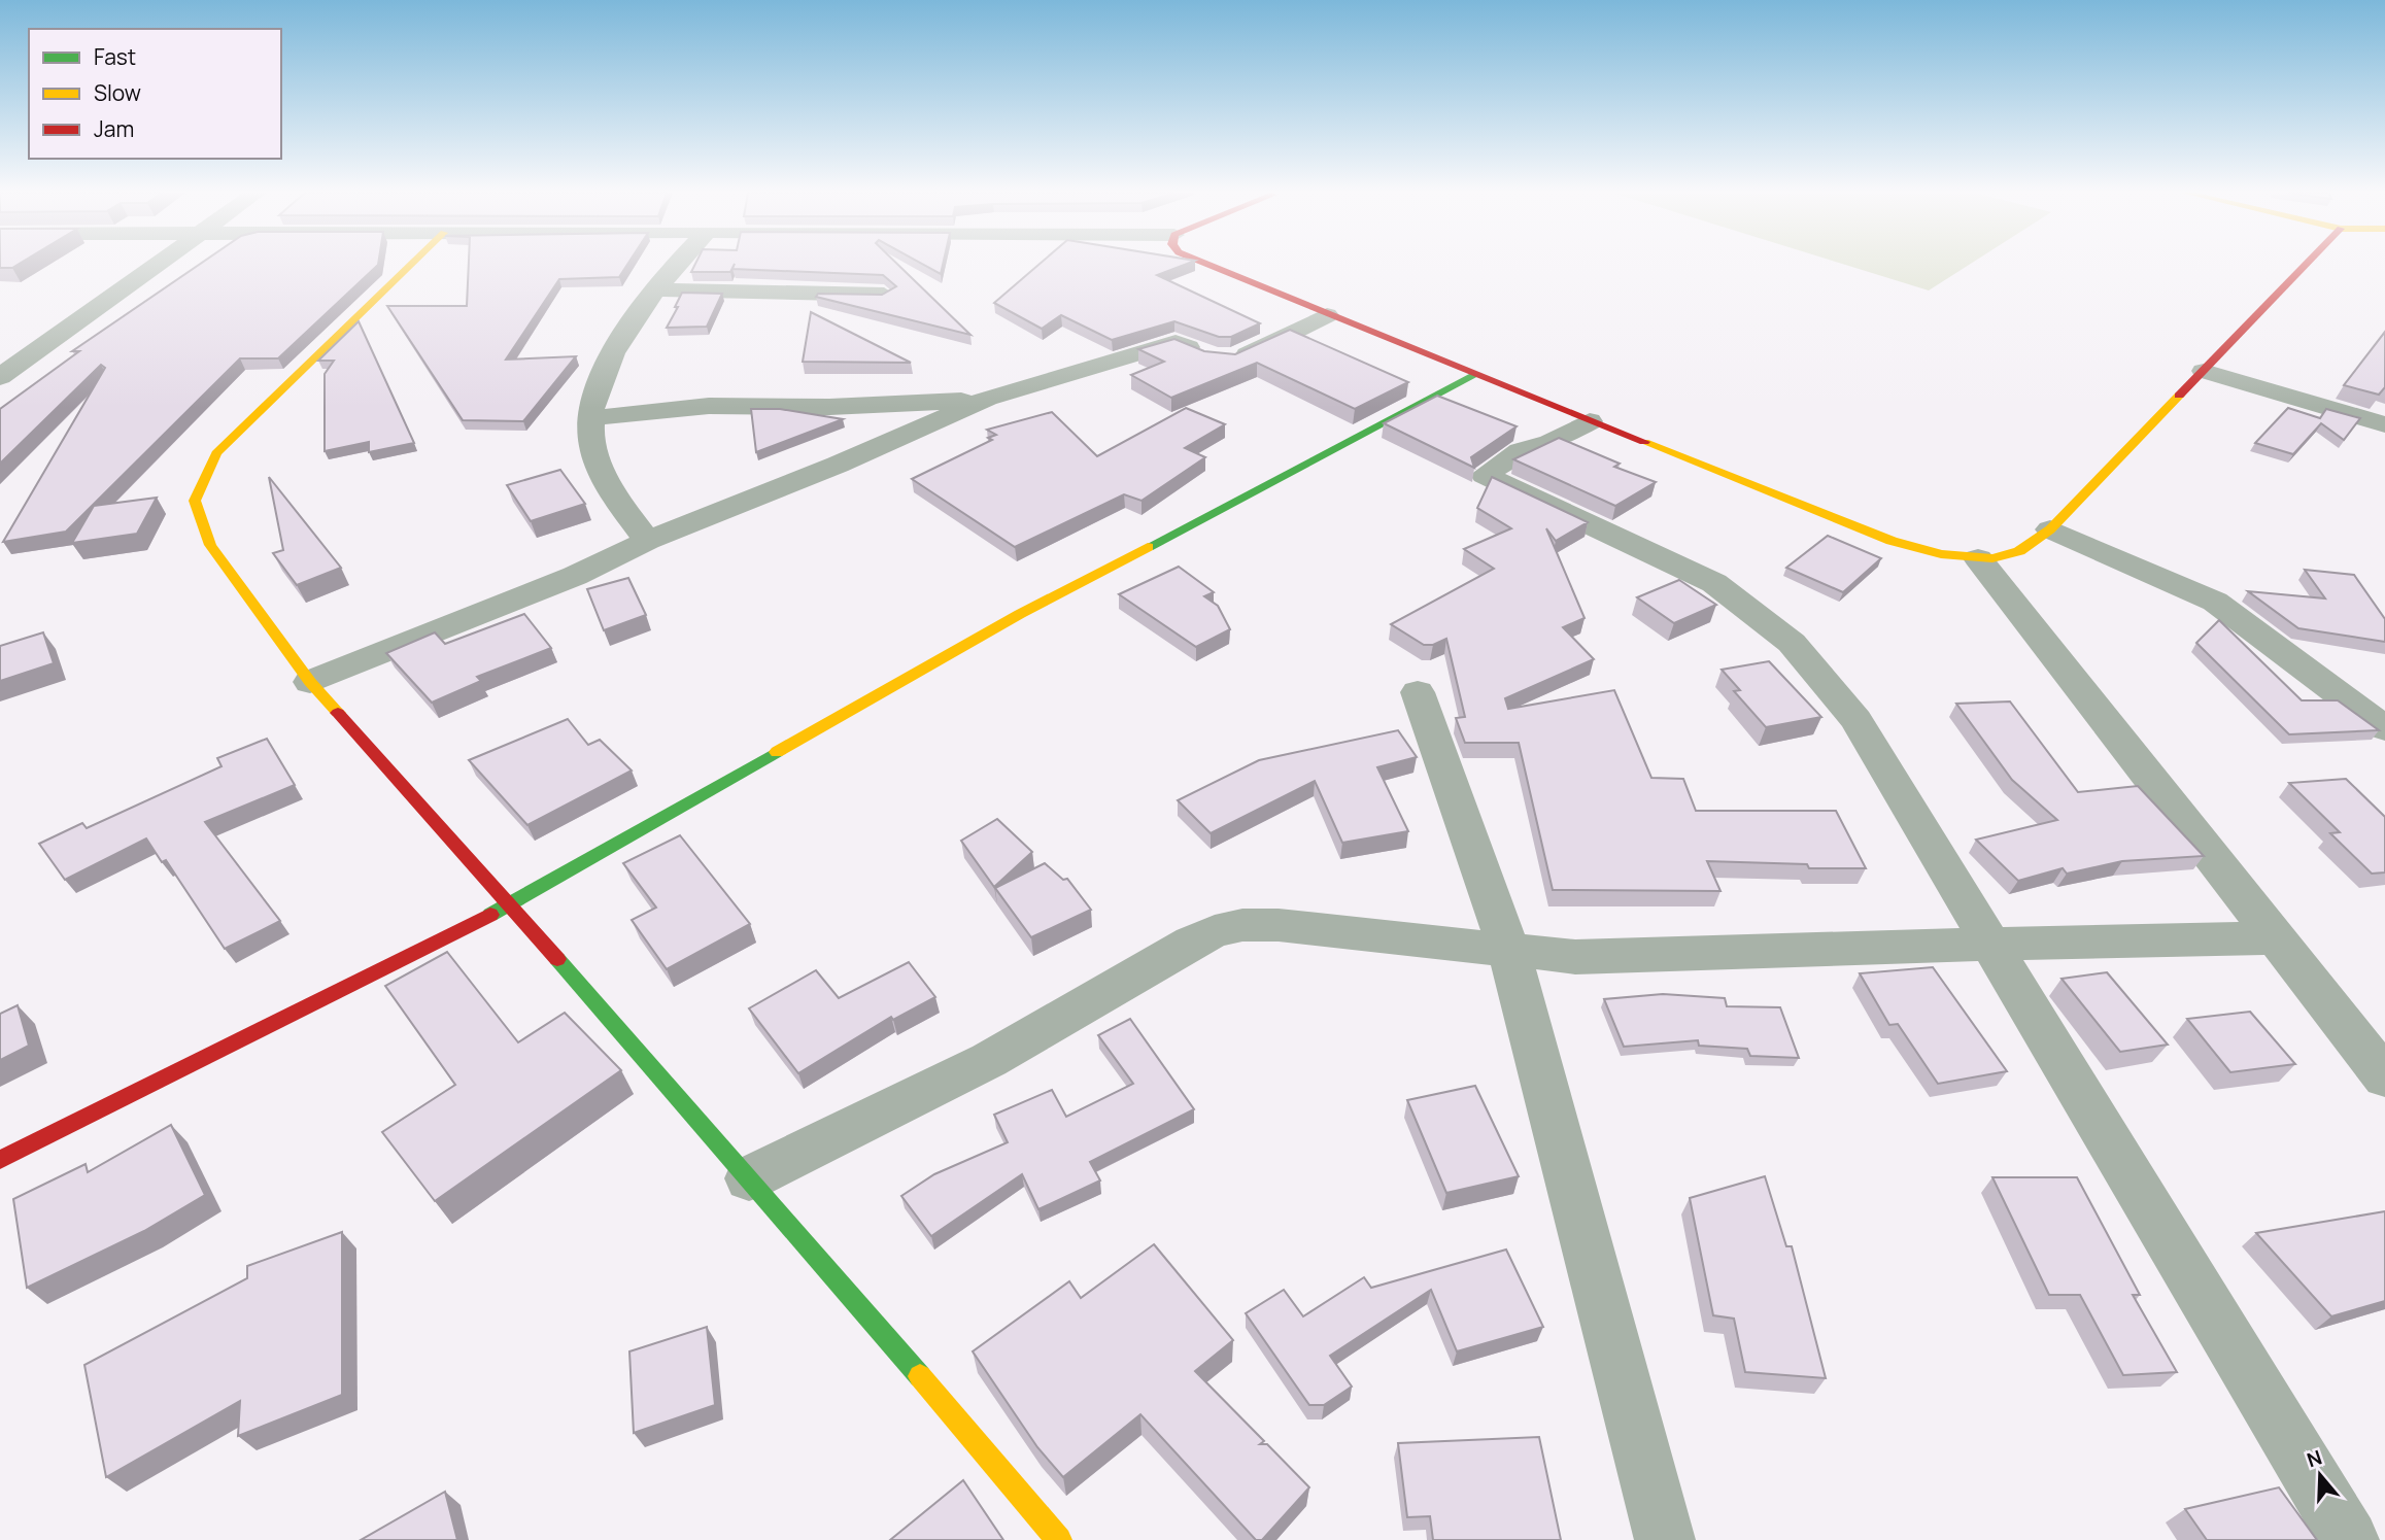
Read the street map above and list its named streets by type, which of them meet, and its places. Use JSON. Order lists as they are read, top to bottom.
{
  "legend": ["Fast", "Slow", "Jam"],
  "north": "top"
}
